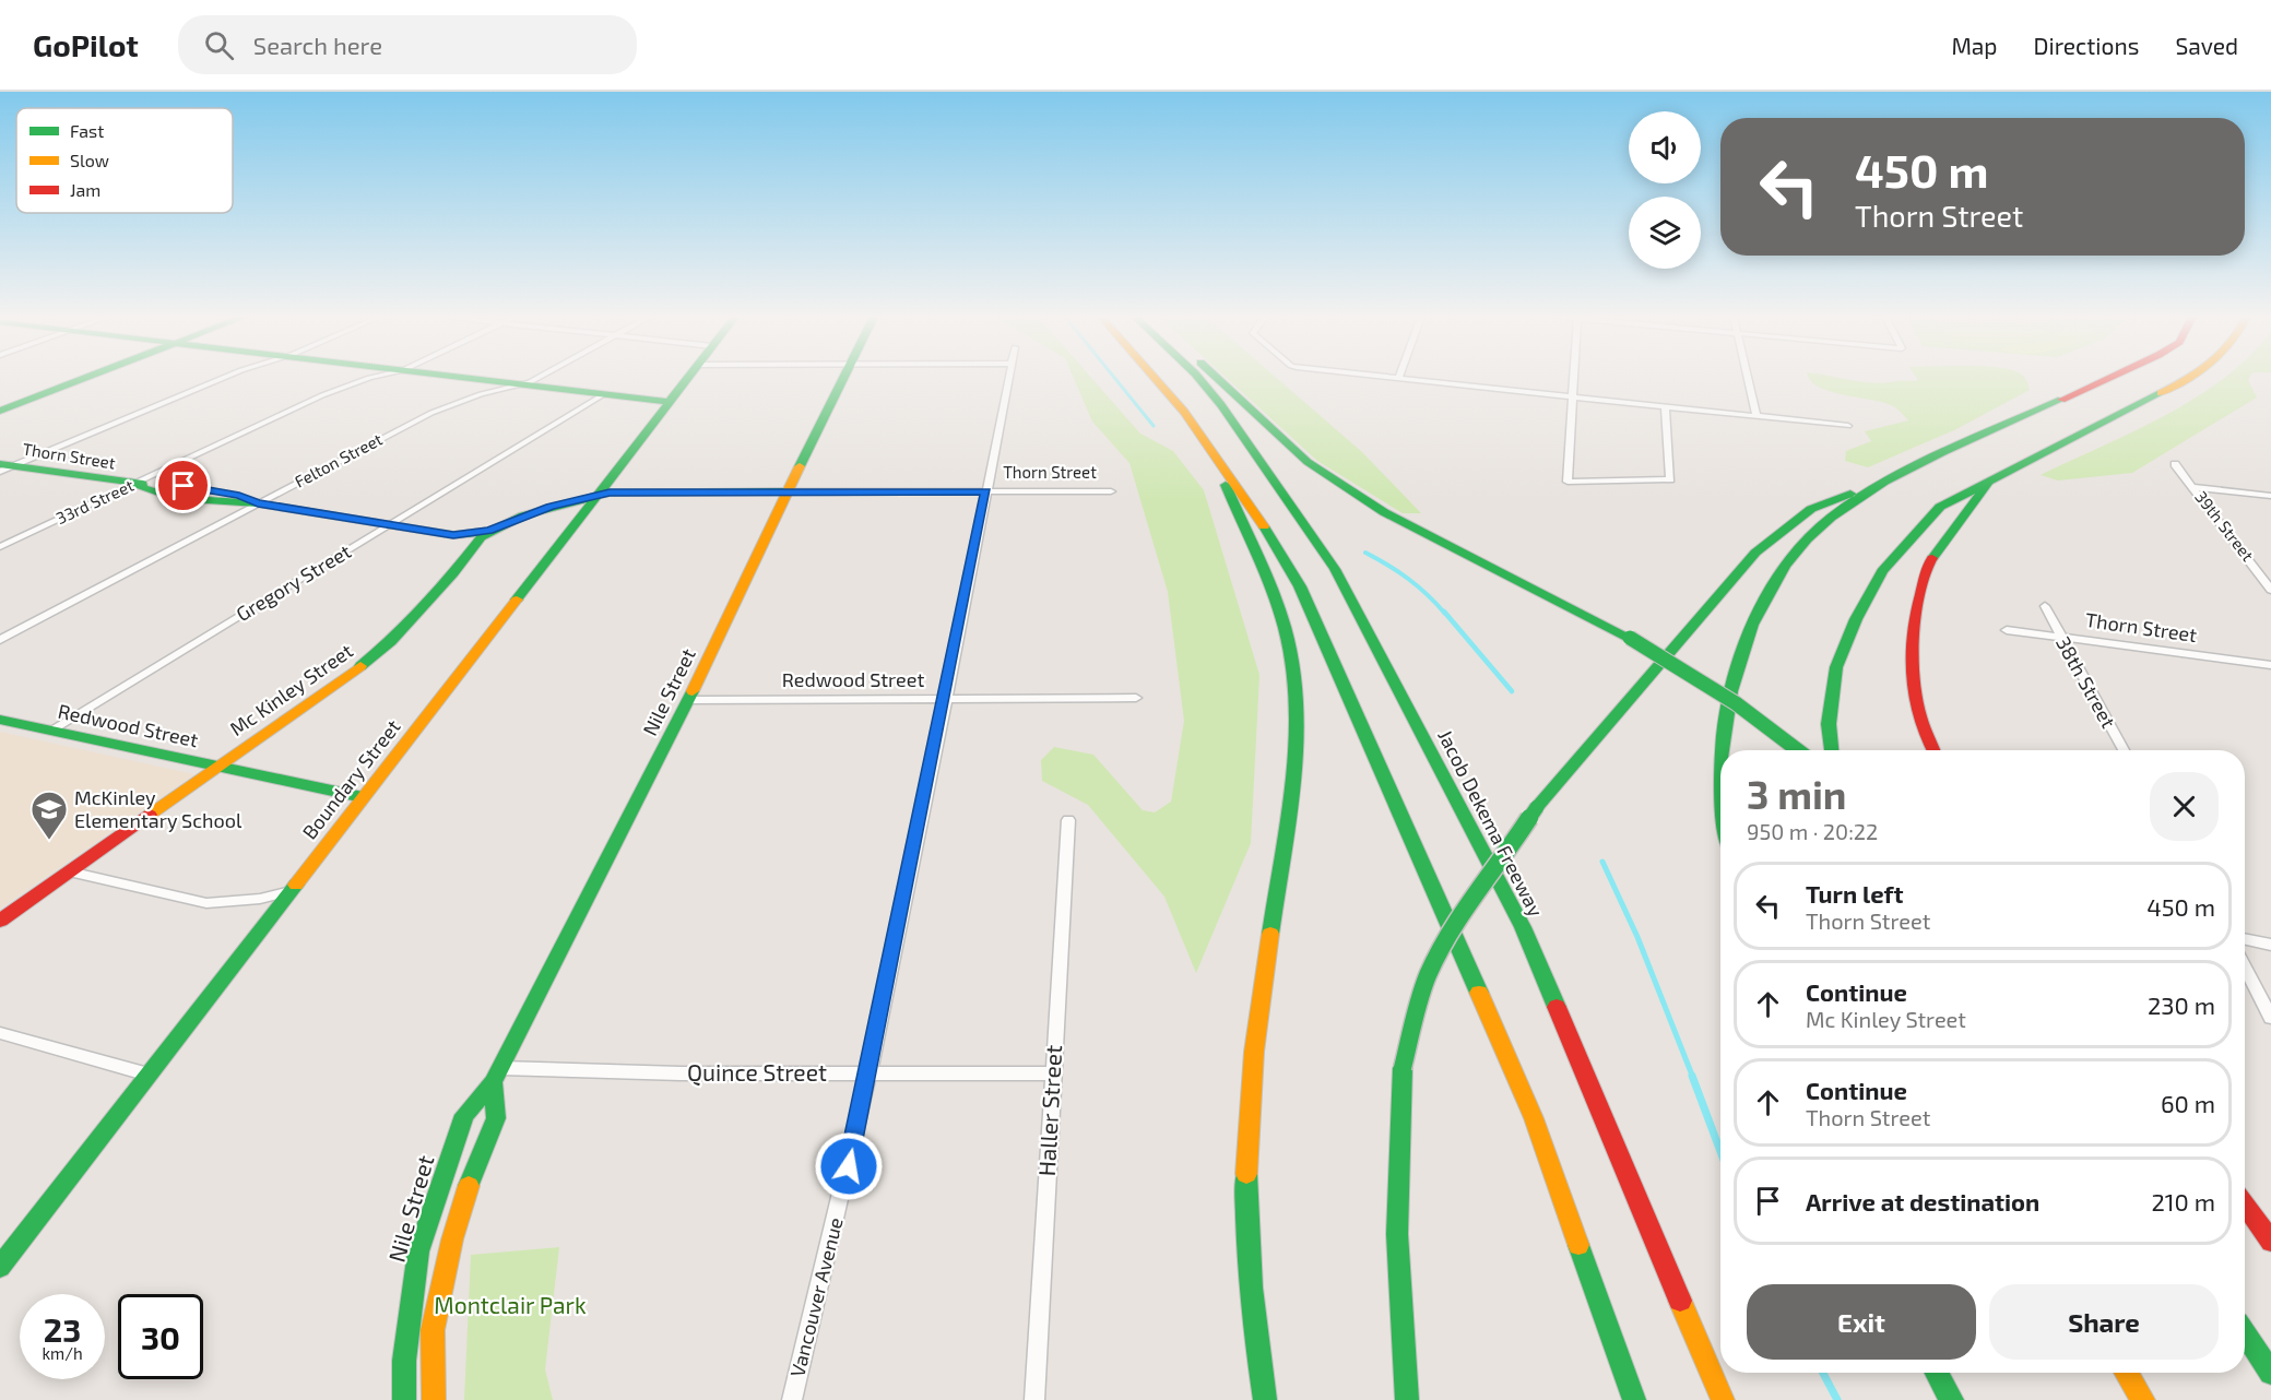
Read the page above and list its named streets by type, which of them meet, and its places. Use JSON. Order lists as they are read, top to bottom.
{
  "streets": {
    "main road": [
      "Thorn Street",
      "Redwood Street",
      "Mc Kinley Street",
      "Nile Street",
      "Boundary Street",
      "Jacob Dekema Freeway"
    ],
    "street": [
      "Felton Street",
      "33rd Street",
      "39th Street",
      "Gregory Street",
      "38th Street",
      "Quince Street",
      "Haller Street",
      "Vancouver Avenue"
    ]
  },
  "crossings": [
    ["Thorn Street", "Felton Street"],
    ["Thorn Street", "33rd Street"],
    ["Thorn Street", "Gregory Street"],
    ["Thorn Street", "38th Street"],
    ["Thorn Street", "Mc Kinley Street"],
    ["Thorn Street", "Nile Street"],
    ["Thorn Street", "Boundary Street"],
    ["Thorn Street", "Vancouver Avenue"],
    ["Gregory Street", "Redwood Street"],
    ["Redwood Street", "Mc Kinley Street"],
    ["Redwood Street", "Nile Street"],
    ["Redwood Street", "Boundary Street"],
    ["Redwood Street", "Vancouver Avenue"],
    ["Mc Kinley Street", "Boundary Street"],
    ["Nile Street", "Quince Street"],
    ["Quince Street", "Haller Street"],
    ["Quince Street", "Vancouver Avenue"]
  ],
  "parks": ["Montclair Park"],
  "places": {
    "school or university": ["McKinley Elementary School"]
  },
  "legend": ["Fast", "Slow", "Jam"],
  "page": {
    "header": "GoPilot",
    "search": "Search here",
    "nav": ["Map", "Directions", "Saved"],
    "turn": ["450 m", "Thorn Street"],
    "heading": ["3 min", "950 m · 20:22"],
    "list": [
      {
        "name": "Turn left",
        "note": "Thorn Street",
        "value": "450 m"
      },
      {
        "name": "Continue",
        "note": "Mc Kinley Street",
        "value": "230 m"
      },
      {
        "name": "Continue",
        "note": "Thorn Street",
        "value": "60 m"
      },
      {
        "name": "Arrive at destination",
        "value": "210 m"
      }
    ],
    "buttons": ["Exit", "Share"],
    "speed": "23 km/h",
    "limit": "30"
  }
}
